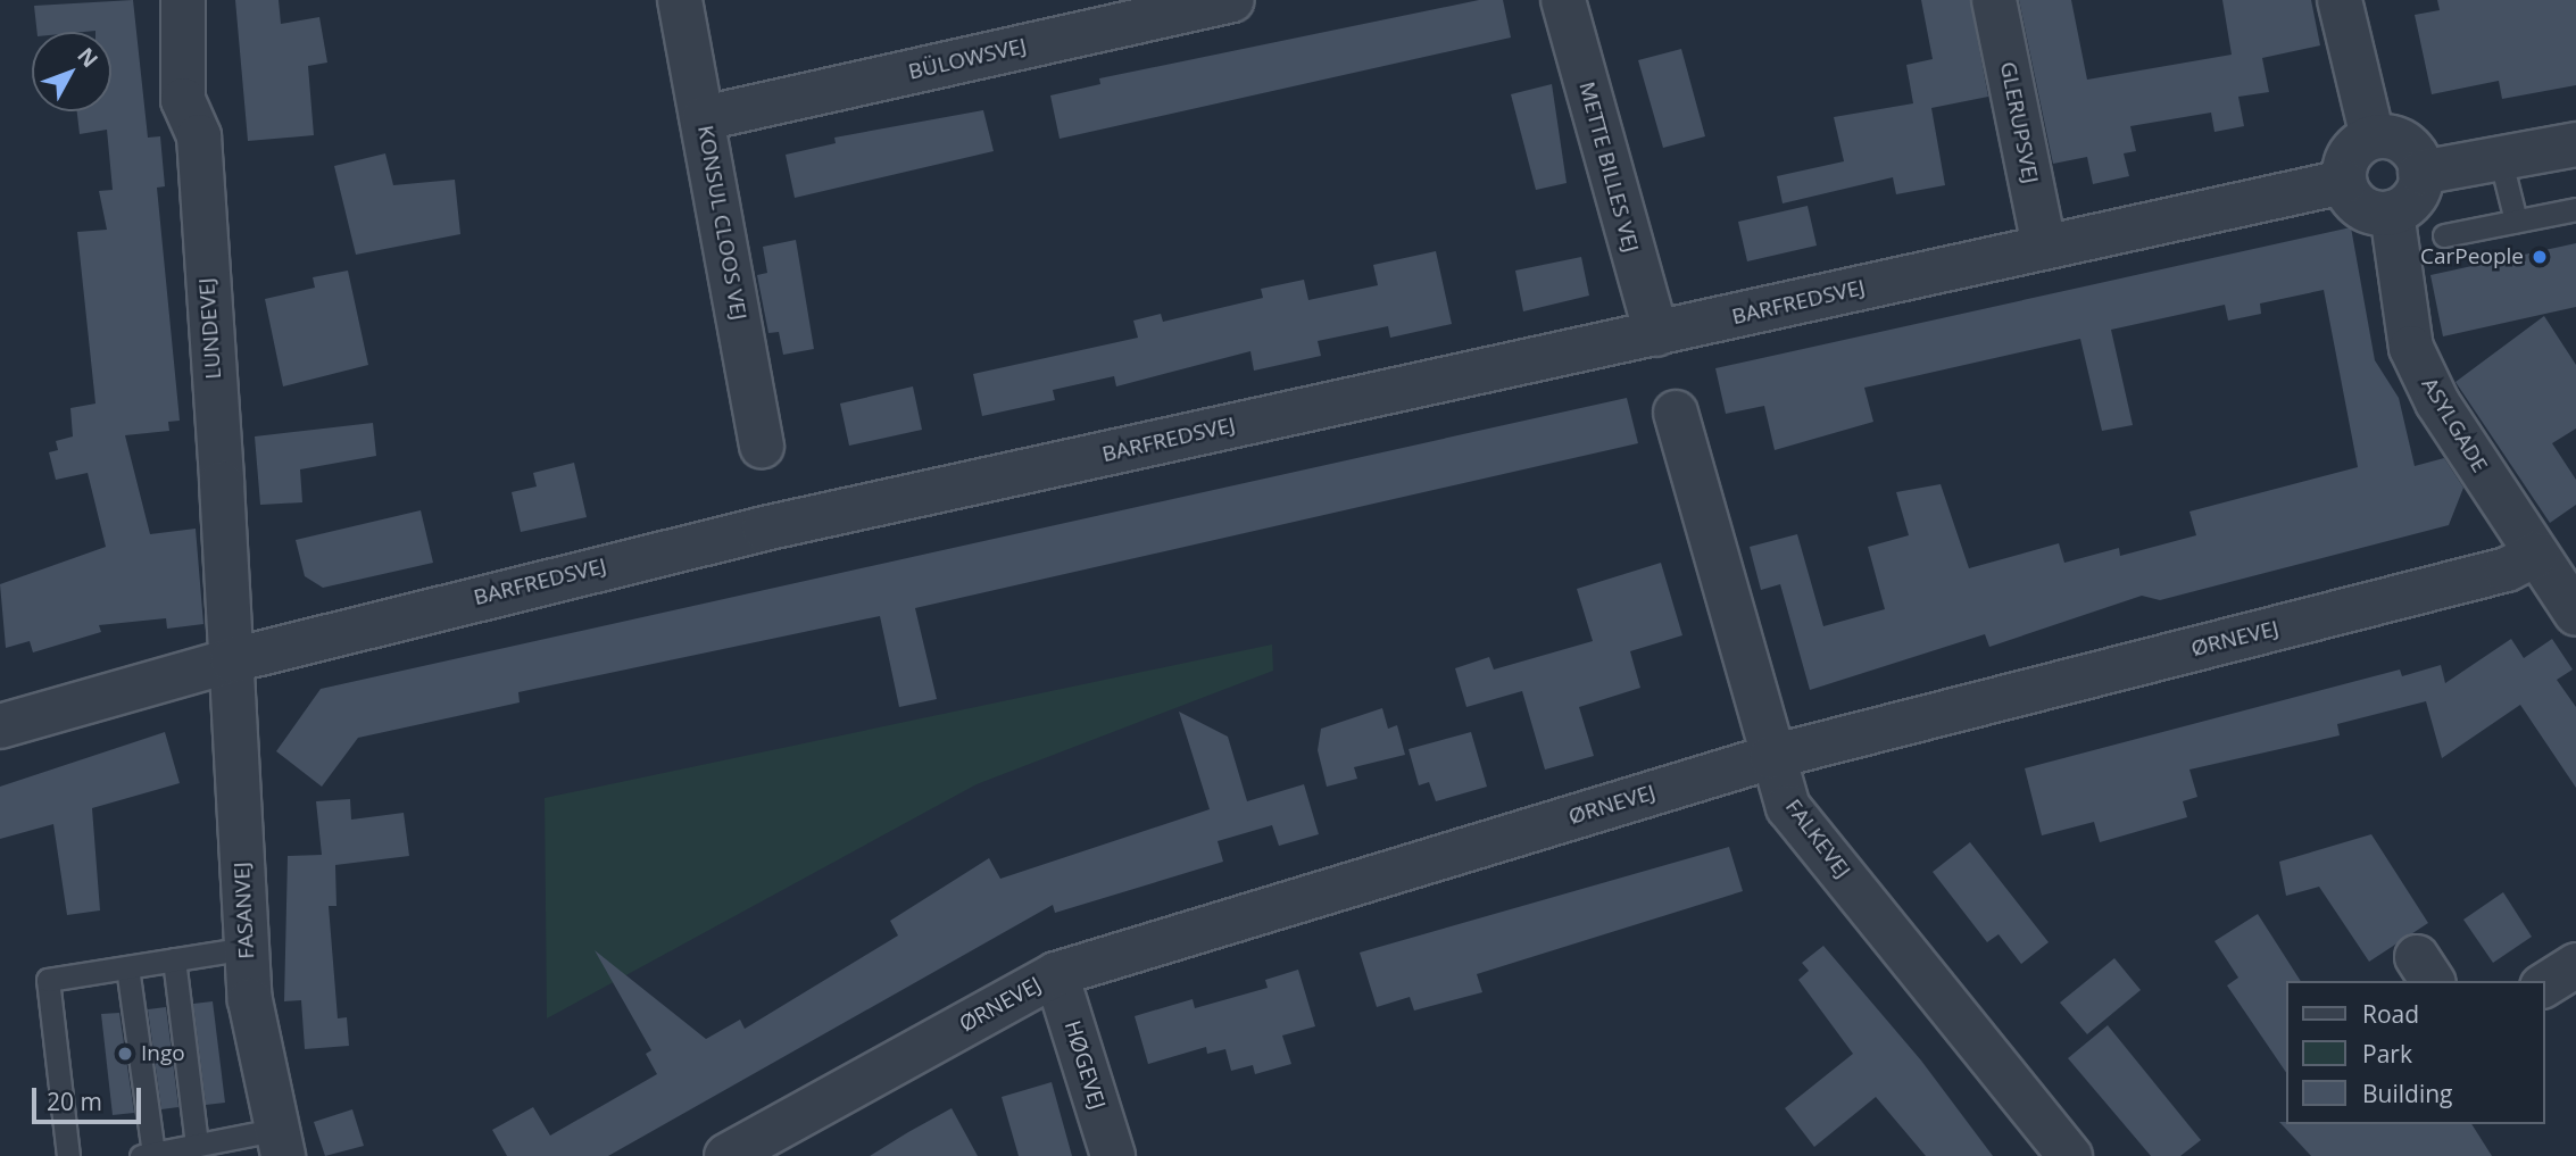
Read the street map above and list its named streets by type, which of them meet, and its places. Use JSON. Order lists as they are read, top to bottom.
{
  "streets": {
    "street": [
      "BÜLOWSVEJ",
      "GLERUPSVEJ",
      "METTE BILLES VEJ",
      "KONSUL CLOOS VEJ",
      "BARFREDSVEJ",
      "LUNDEVEJ",
      "ASYLGADE",
      "ØRNEVEJ",
      "FALKEVEJ",
      "FASANVEJ",
      "HØGEVEJ"
    ]
  },
  "crossings": [
    ["BÜLOWSVEJ", "KONSUL CLOOS VEJ"],
    ["GLERUPSVEJ", "BARFREDSVEJ"],
    ["METTE BILLES VEJ", "BARFREDSVEJ"],
    ["BARFREDSVEJ", "LUNDEVEJ"],
    ["BARFREDSVEJ", "ASYLGADE"],
    ["BARFREDSVEJ", "FASANVEJ"],
    ["LUNDEVEJ", "FASANVEJ"],
    ["ASYLGADE", "ØRNEVEJ"],
    ["ØRNEVEJ", "FALKEVEJ"],
    ["ØRNEVEJ", "HØGEVEJ"]
  ],
  "places": ["CarPeople", "Ingo"],
  "legend": ["Road", "Park", "Building"],
  "scale_bar": "20 m",
  "north": "top right"
}
